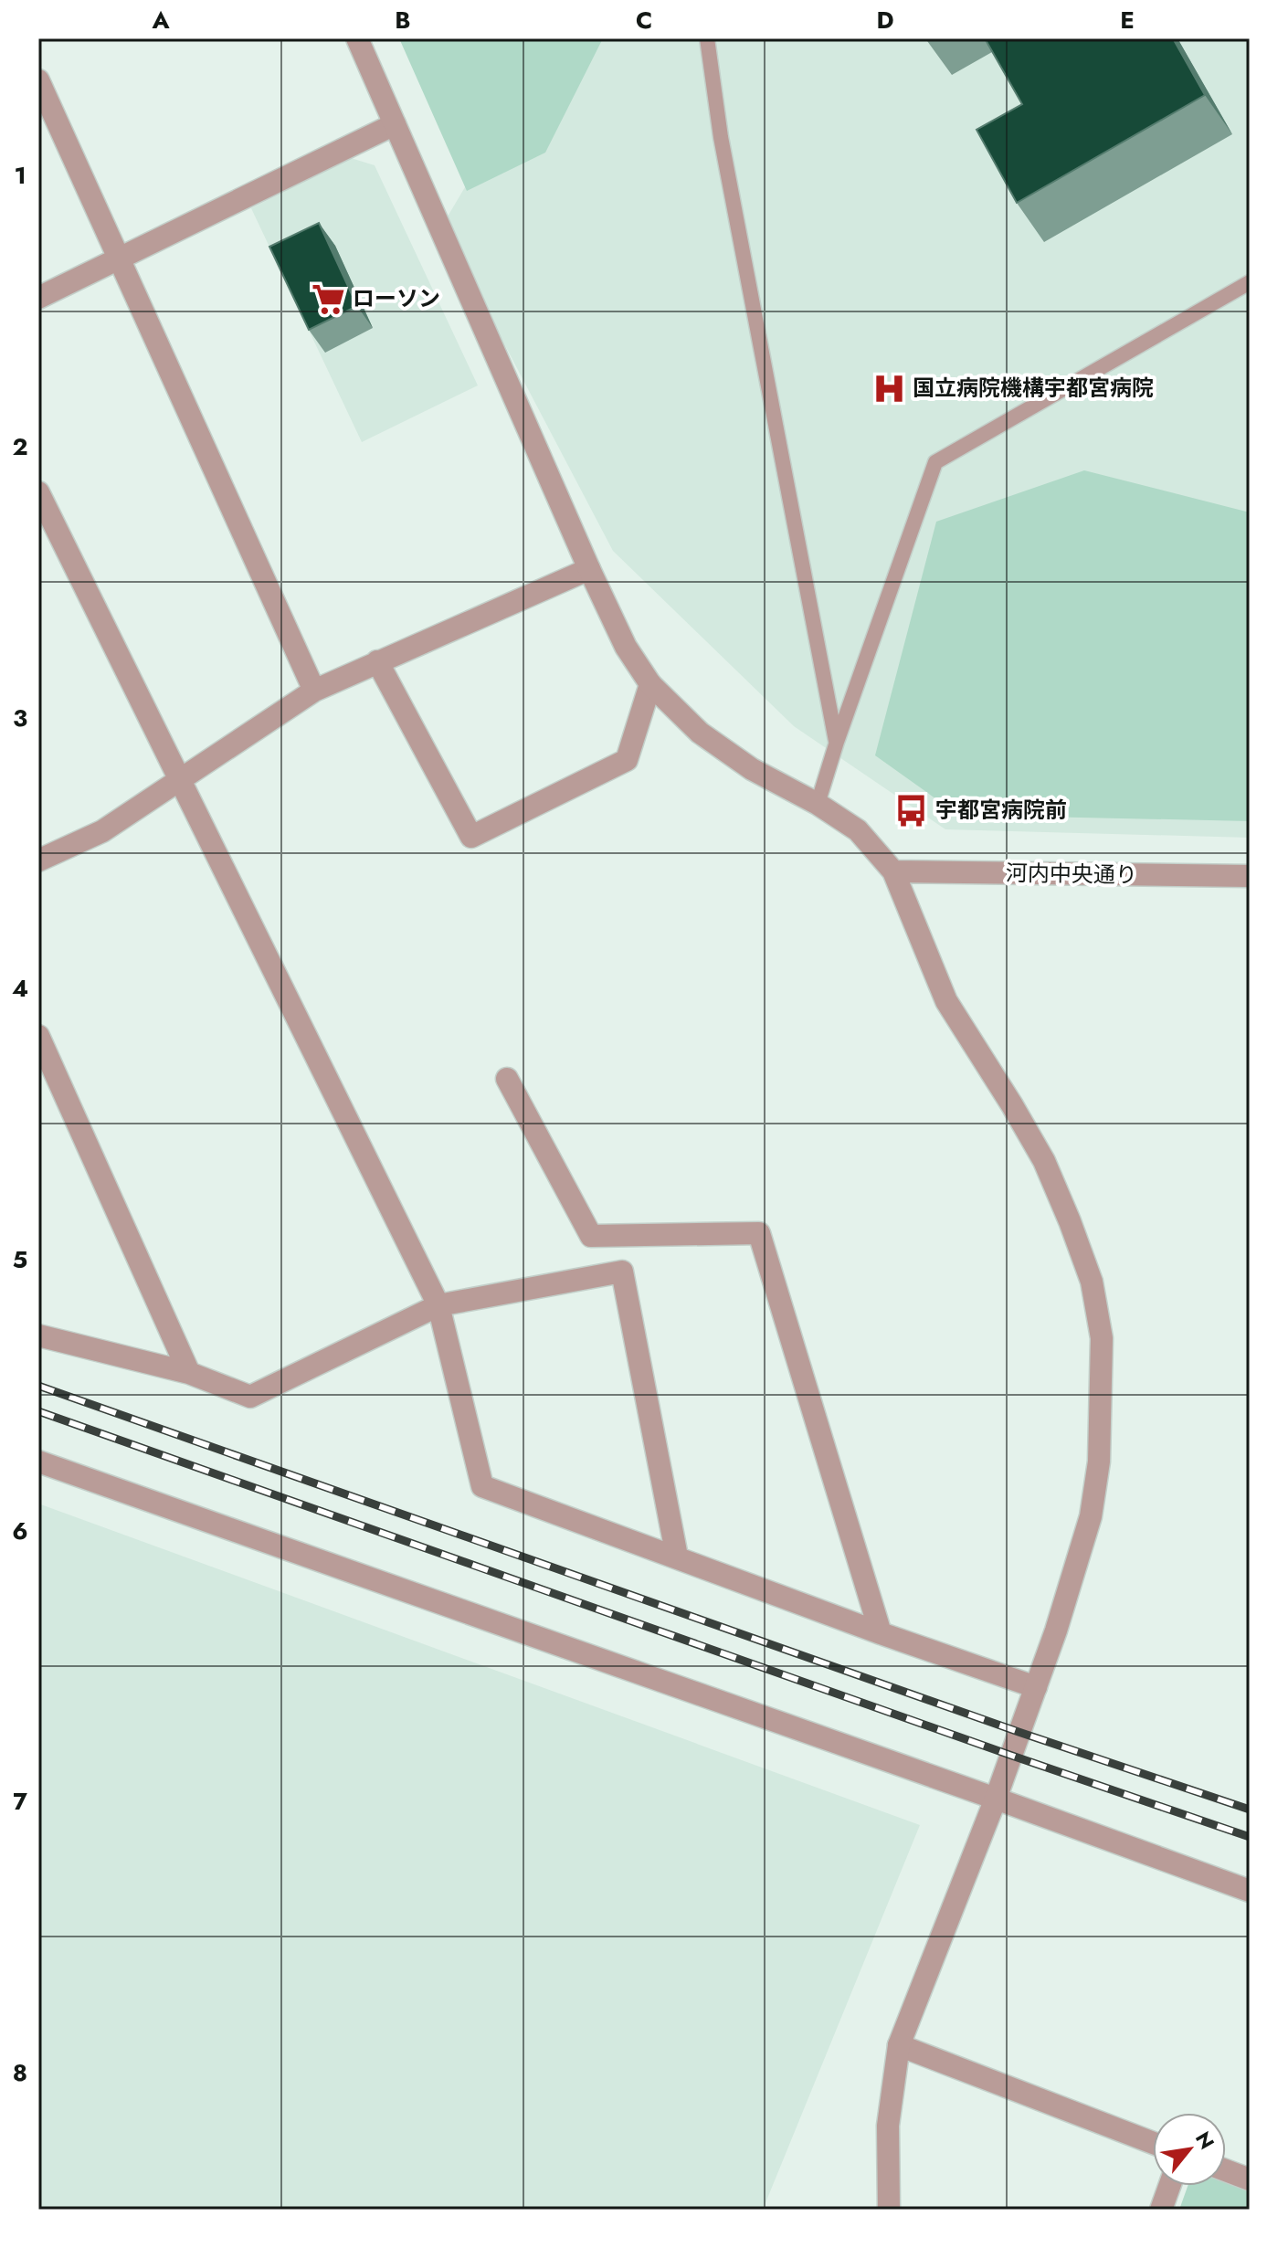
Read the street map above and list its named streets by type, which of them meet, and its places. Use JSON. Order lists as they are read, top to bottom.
{
  "streets": {
    "street": ["河内中央通り"]
  },
  "places": {
    "supermarket": ["ローソン"],
    "hospital": ["国立病院機構宇都宮病院"],
    "bus stop": ["宇都宮病院前"]
  },
  "north": "top right",
  "grid": {
    "columns": [
      "A",
      "B",
      "C",
      "D",
      "E"
    ],
    "rows": [
      "1",
      "2",
      "3",
      "4",
      "5",
      "6",
      "7",
      "8"
    ]
  }
}
